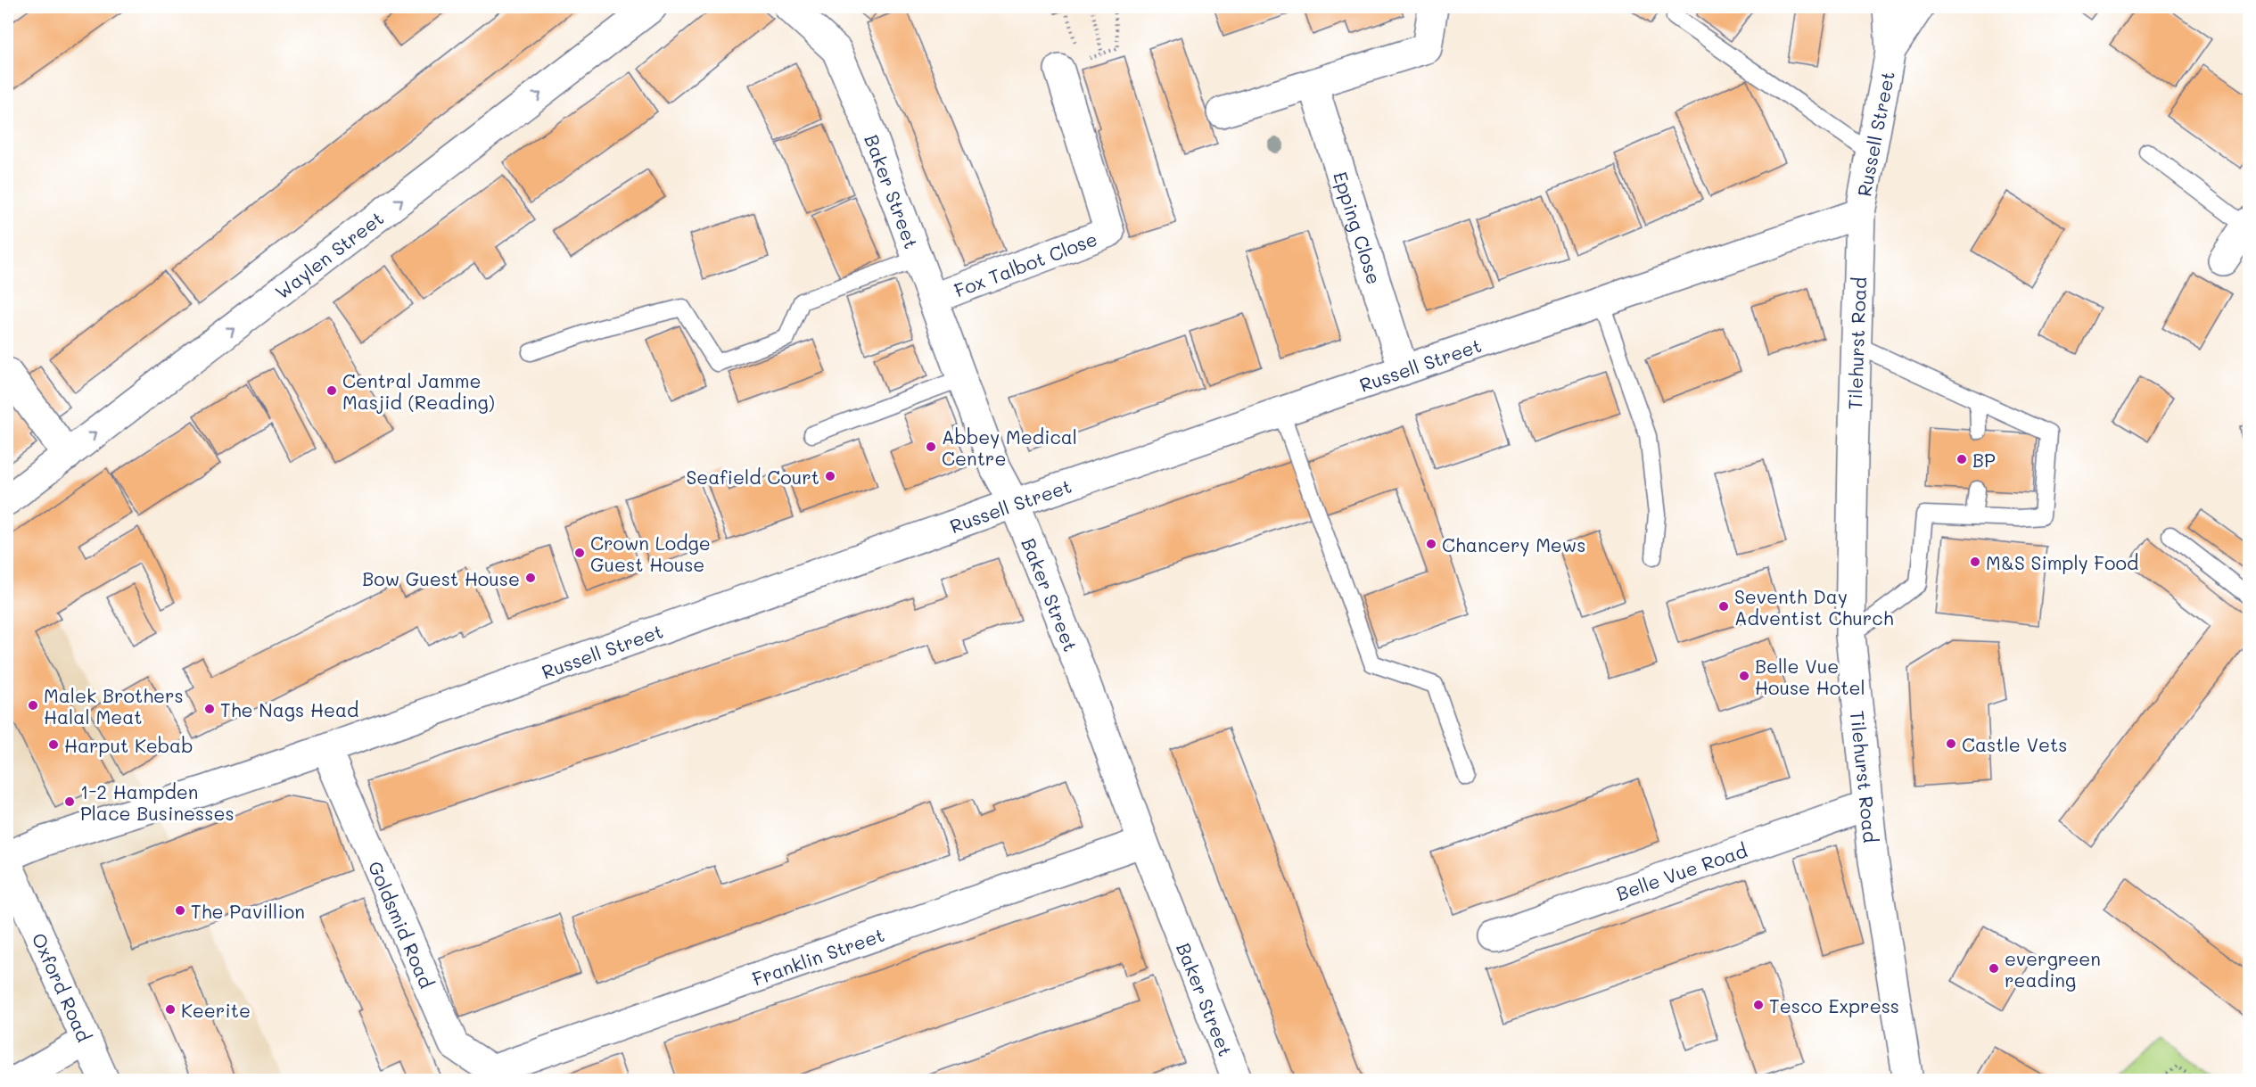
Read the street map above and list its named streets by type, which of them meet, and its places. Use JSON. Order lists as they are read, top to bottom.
{
  "streets": {
    "street": [
      "Russell Street",
      "Baker Street",
      "Epping Close",
      "Waylen Street",
      "Fox Talbot Close",
      "Tilehurst Road",
      "Belle Vue Road",
      "Goldsmid Road",
      "Franklin Street",
      "Oxford Road"
    ]
  },
  "crossings": [
    ["Russell Street", "Baker Street"],
    ["Russell Street", "Epping Close"],
    ["Russell Street", "Tilehurst Road"],
    ["Russell Street", "Goldsmid Road"],
    ["Baker Street", "Fox Talbot Close"],
    ["Baker Street", "Franklin Street"],
    ["Tilehurst Road", "Belle Vue Road"],
    ["Goldsmid Road", "Franklin Street"]
  ],
  "one_way": ["Waylen Street"],
  "places": [
    "Central Jamme Masjid (Reading)",
    "Abbey Medical Centre",
    "BP",
    "Seafield Court",
    "Chancery Mews",
    "Crown Lodge Guest House",
    "M&S Simply Food",
    "Bow Guest House",
    "Seventh Day Adventist Church",
    "Belle Vue House Hotel",
    "Malek Brothers Halal Meat",
    "The Nags Head",
    "Castle Vets",
    "Harput Kebab",
    "1-2 Hampden Place Businesses",
    "The Pavillion",
    "evergreen reading",
    "Tesco Express",
    "Keerite"
  ]
}
